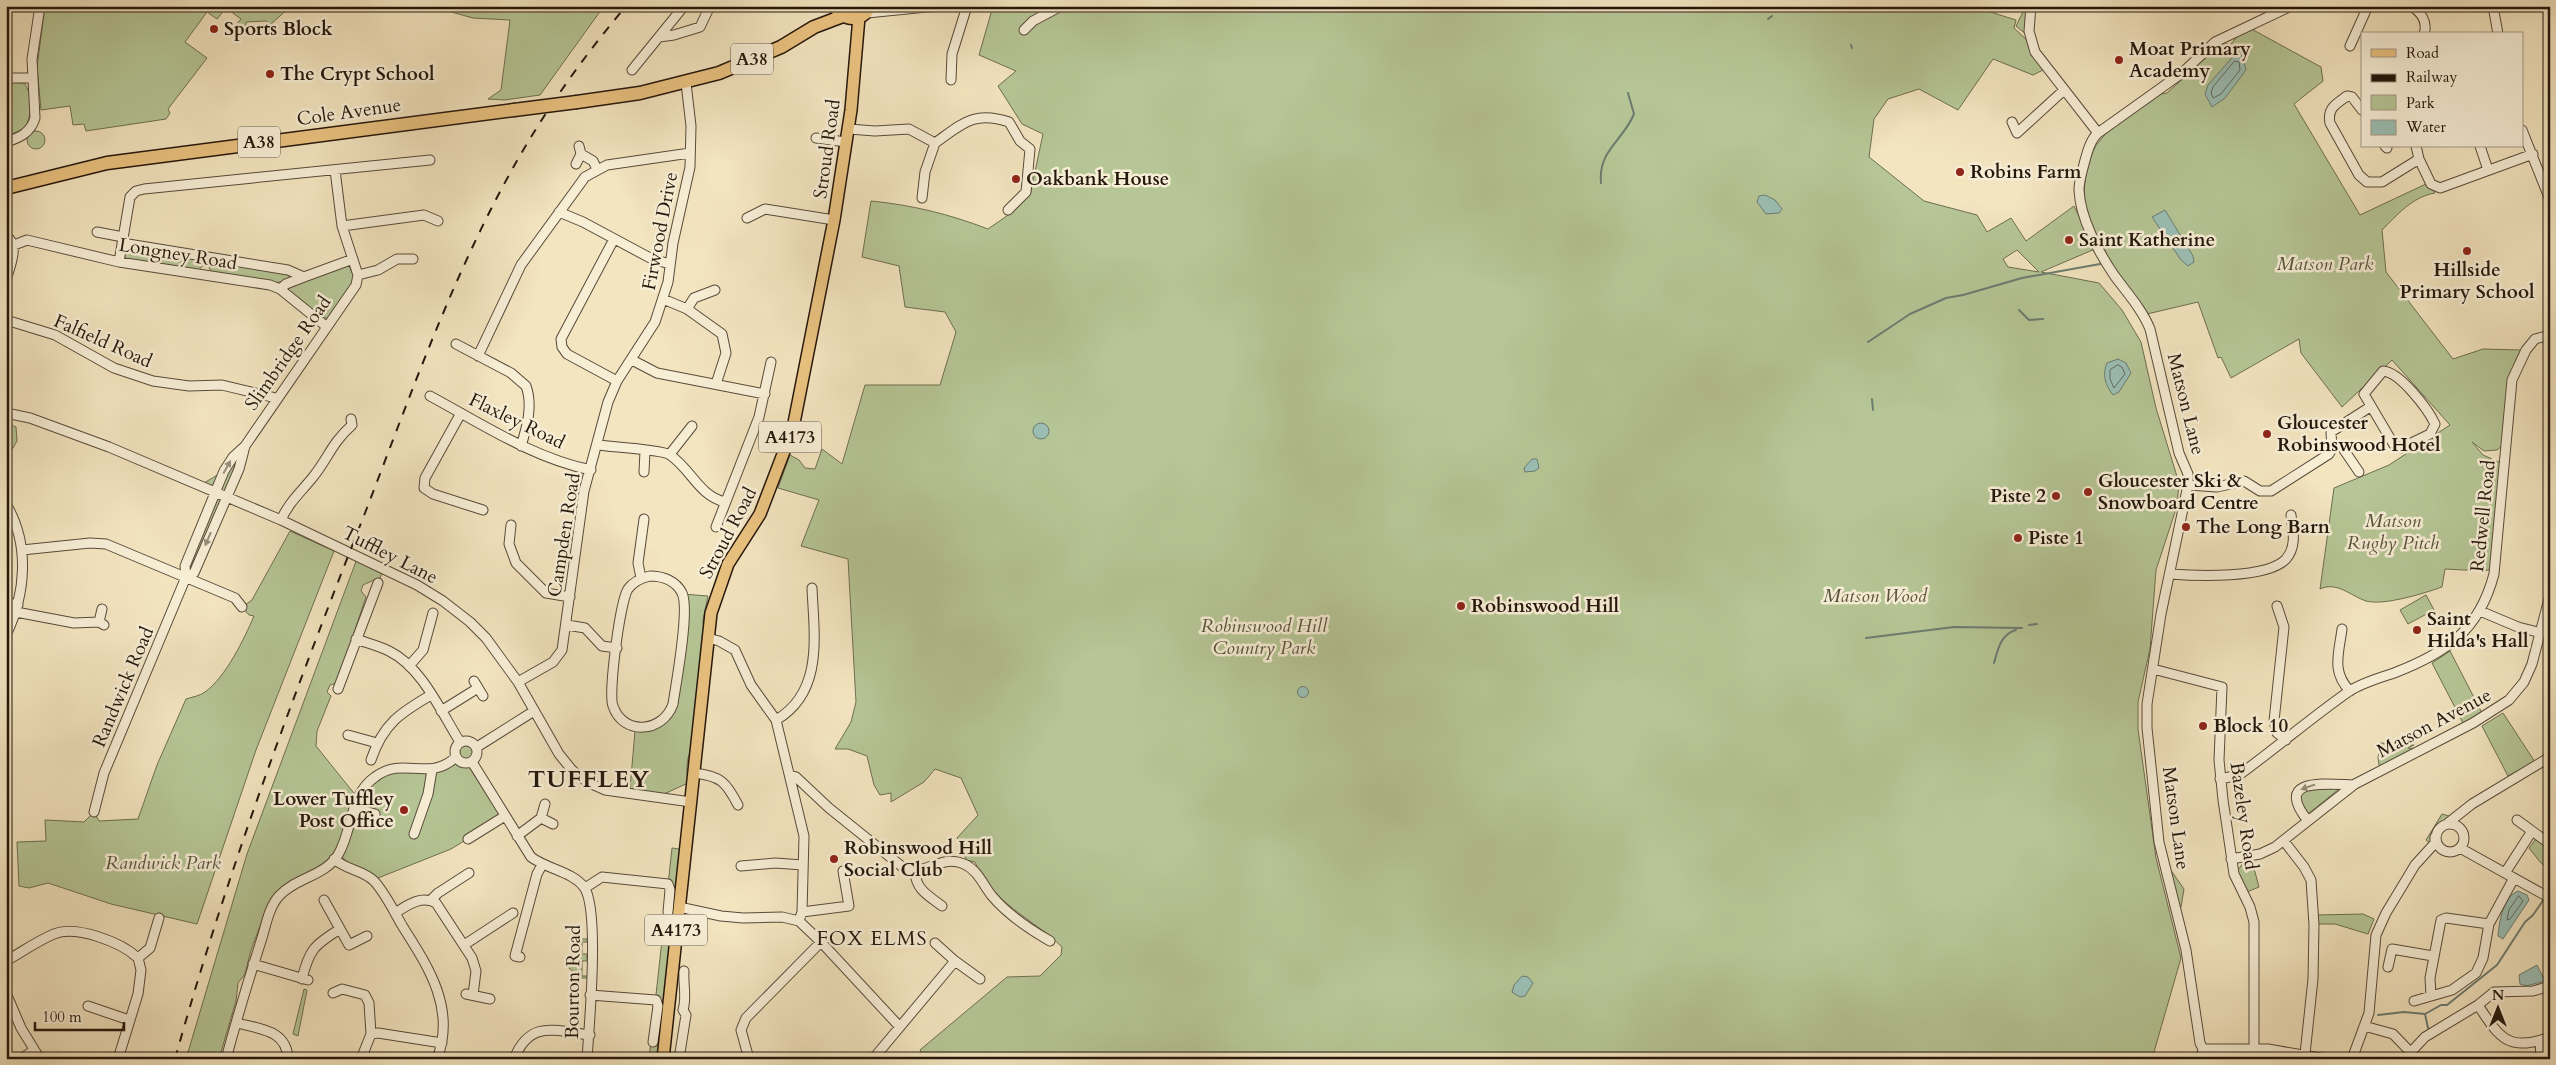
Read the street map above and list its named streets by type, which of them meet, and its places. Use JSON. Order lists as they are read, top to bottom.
{
  "streets": {
    "highway": ["A38", "Cole Avenue"],
    "main road": ["Stroud Road", "A4173"],
    "street": [
      "Firwood Drive",
      "Longney Road",
      "Falfield Road",
      "Slimbridge Road",
      "Matson Lane",
      "Flaxley Road",
      "Redwell Road",
      "Campden Road",
      "Tuffley Lane",
      "Randwick Road",
      "Matson Avenue",
      "Bazeley Road",
      "Bourton Road"
    ]
  },
  "crossings": [
    ["A38", "Cole Avenue"],
    ["A38", "Stroud Road"],
    ["A38", "Firwood Drive"],
    ["Cole Avenue", "Firwood Drive"],
    ["Stroud Road", "Tuffley Lane"],
    ["Firwood Drive", "Campden Road"],
    ["Longney Road", "Slimbridge Road"],
    ["Falfield Road", "Slimbridge Road"],
    ["Slimbridge Road", "Tuffley Lane"],
    ["Slimbridge Road", "Randwick Road"],
    ["Matson Lane", "Bazeley Road"],
    ["Flaxley Road", "Campden Road"],
    ["Redwell Road", "Bazeley Road"],
    ["Campden Road", "Tuffley Lane"],
    ["Tuffley Lane", "Randwick Road"],
    ["Matson Avenue", "Bazeley Road"]
  ],
  "districts": ["TUFFLEY", "FOX ELMS"],
  "parks": [
    "Matson Park",
    "Matson Rugby Pitch",
    "Matson Wood",
    "Robinswood Hill Country Park",
    "Randwick Park"
  ],
  "places": [
    "Sports Block",
    "Moat Primary Academy",
    "The Crypt School",
    "Robins Farm",
    "Oakbank House",
    "Saint Katherine",
    "Hillside Primary School",
    "Gloucester Robinswood Hotel",
    "Gloucester Ski & Snowboard Centre",
    "Piste 2",
    "The Long Barn",
    "Piste 1",
    "Robinswood Hill",
    "Saint Hilda's Hall",
    "Block 10",
    "Lower Tuffley Post Office",
    "Robinswood Hill Social Club"
  ],
  "legend": [
    "Road",
    "Railway",
    "Park",
    "Water"
  ],
  "scale_bar": "100 m",
  "north": "top"
}
